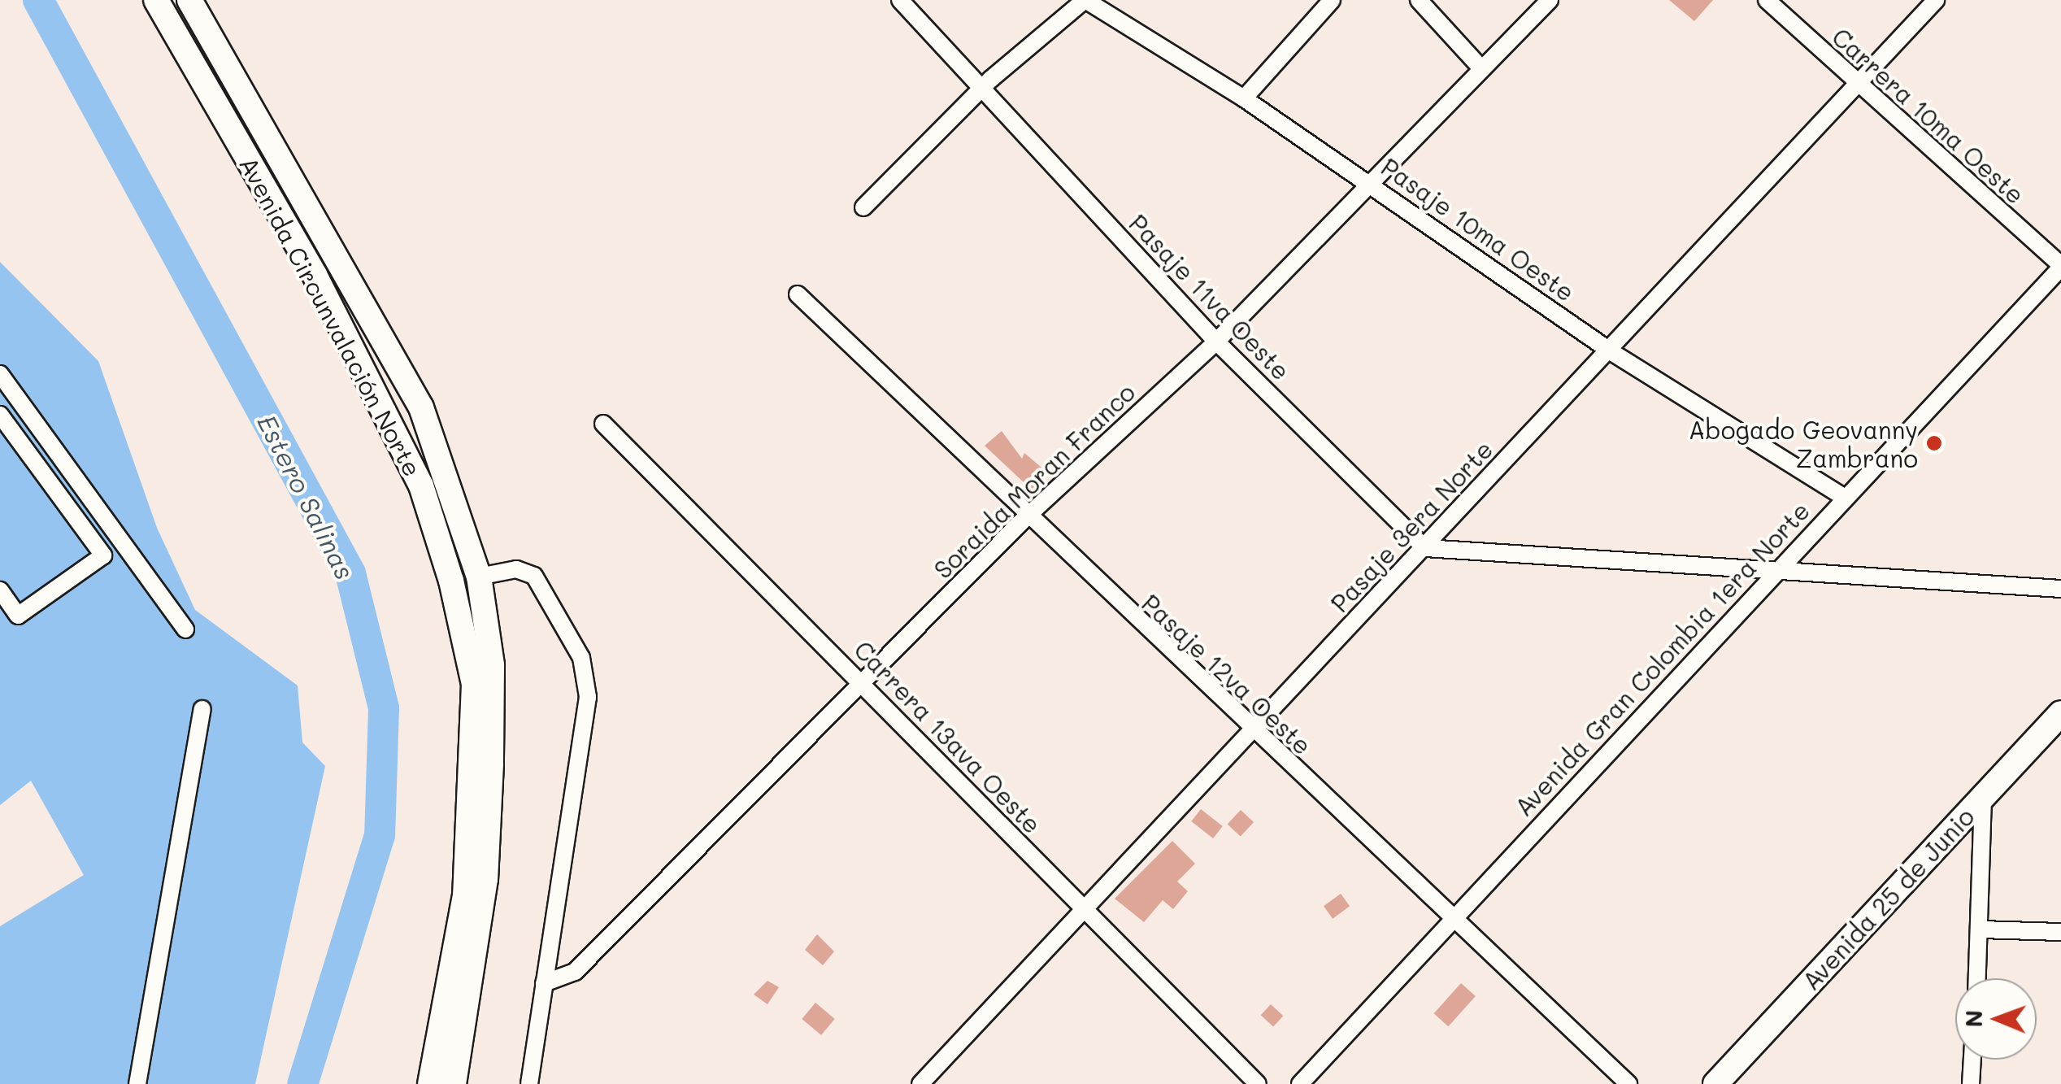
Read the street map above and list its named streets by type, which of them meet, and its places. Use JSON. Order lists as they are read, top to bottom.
{
  "streets": {
    "main road": ["Avenida Circunvalación Norte", "Avenida 25 de Junio"],
    "street": [
      "Carrera 10ma Oeste",
      "Pasaje 10ma Oeste",
      "Pasaje 11va Oeste",
      "Soraida Moran Franco",
      "Pasaje 3era Norte",
      "Avenida Gran Colombia 1era Norte",
      "Pasaje 12va Oeste",
      "Carrera 13ava Oeste"
    ]
  },
  "crossings": [
    ["Carrera 10ma Oeste", "Pasaje 3era Norte"],
    ["Carrera 10ma Oeste", "Avenida Gran Colombia 1era Norte"],
    ["Pasaje 10ma Oeste", "Soraida Moran Franco"],
    ["Pasaje 10ma Oeste", "Pasaje 3era Norte"],
    ["Pasaje 10ma Oeste", "Avenida Gran Colombia 1era Norte"],
    ["Pasaje 11va Oeste", "Soraida Moran Franco"],
    ["Pasaje 11va Oeste", "Pasaje 3era Norte"],
    ["Soraida Moran Franco", "Pasaje 12va Oeste"],
    ["Soraida Moran Franco", "Carrera 13ava Oeste"],
    ["Pasaje 3era Norte", "Pasaje 12va Oeste"],
    ["Pasaje 3era Norte", "Carrera 13ava Oeste"],
    ["Avenida Gran Colombia 1era Norte", "Pasaje 12va Oeste"]
  ],
  "water": ["Estero Salinas"],
  "places": ["Abogado Geovanny Zambrano"],
  "north": "left"
}
